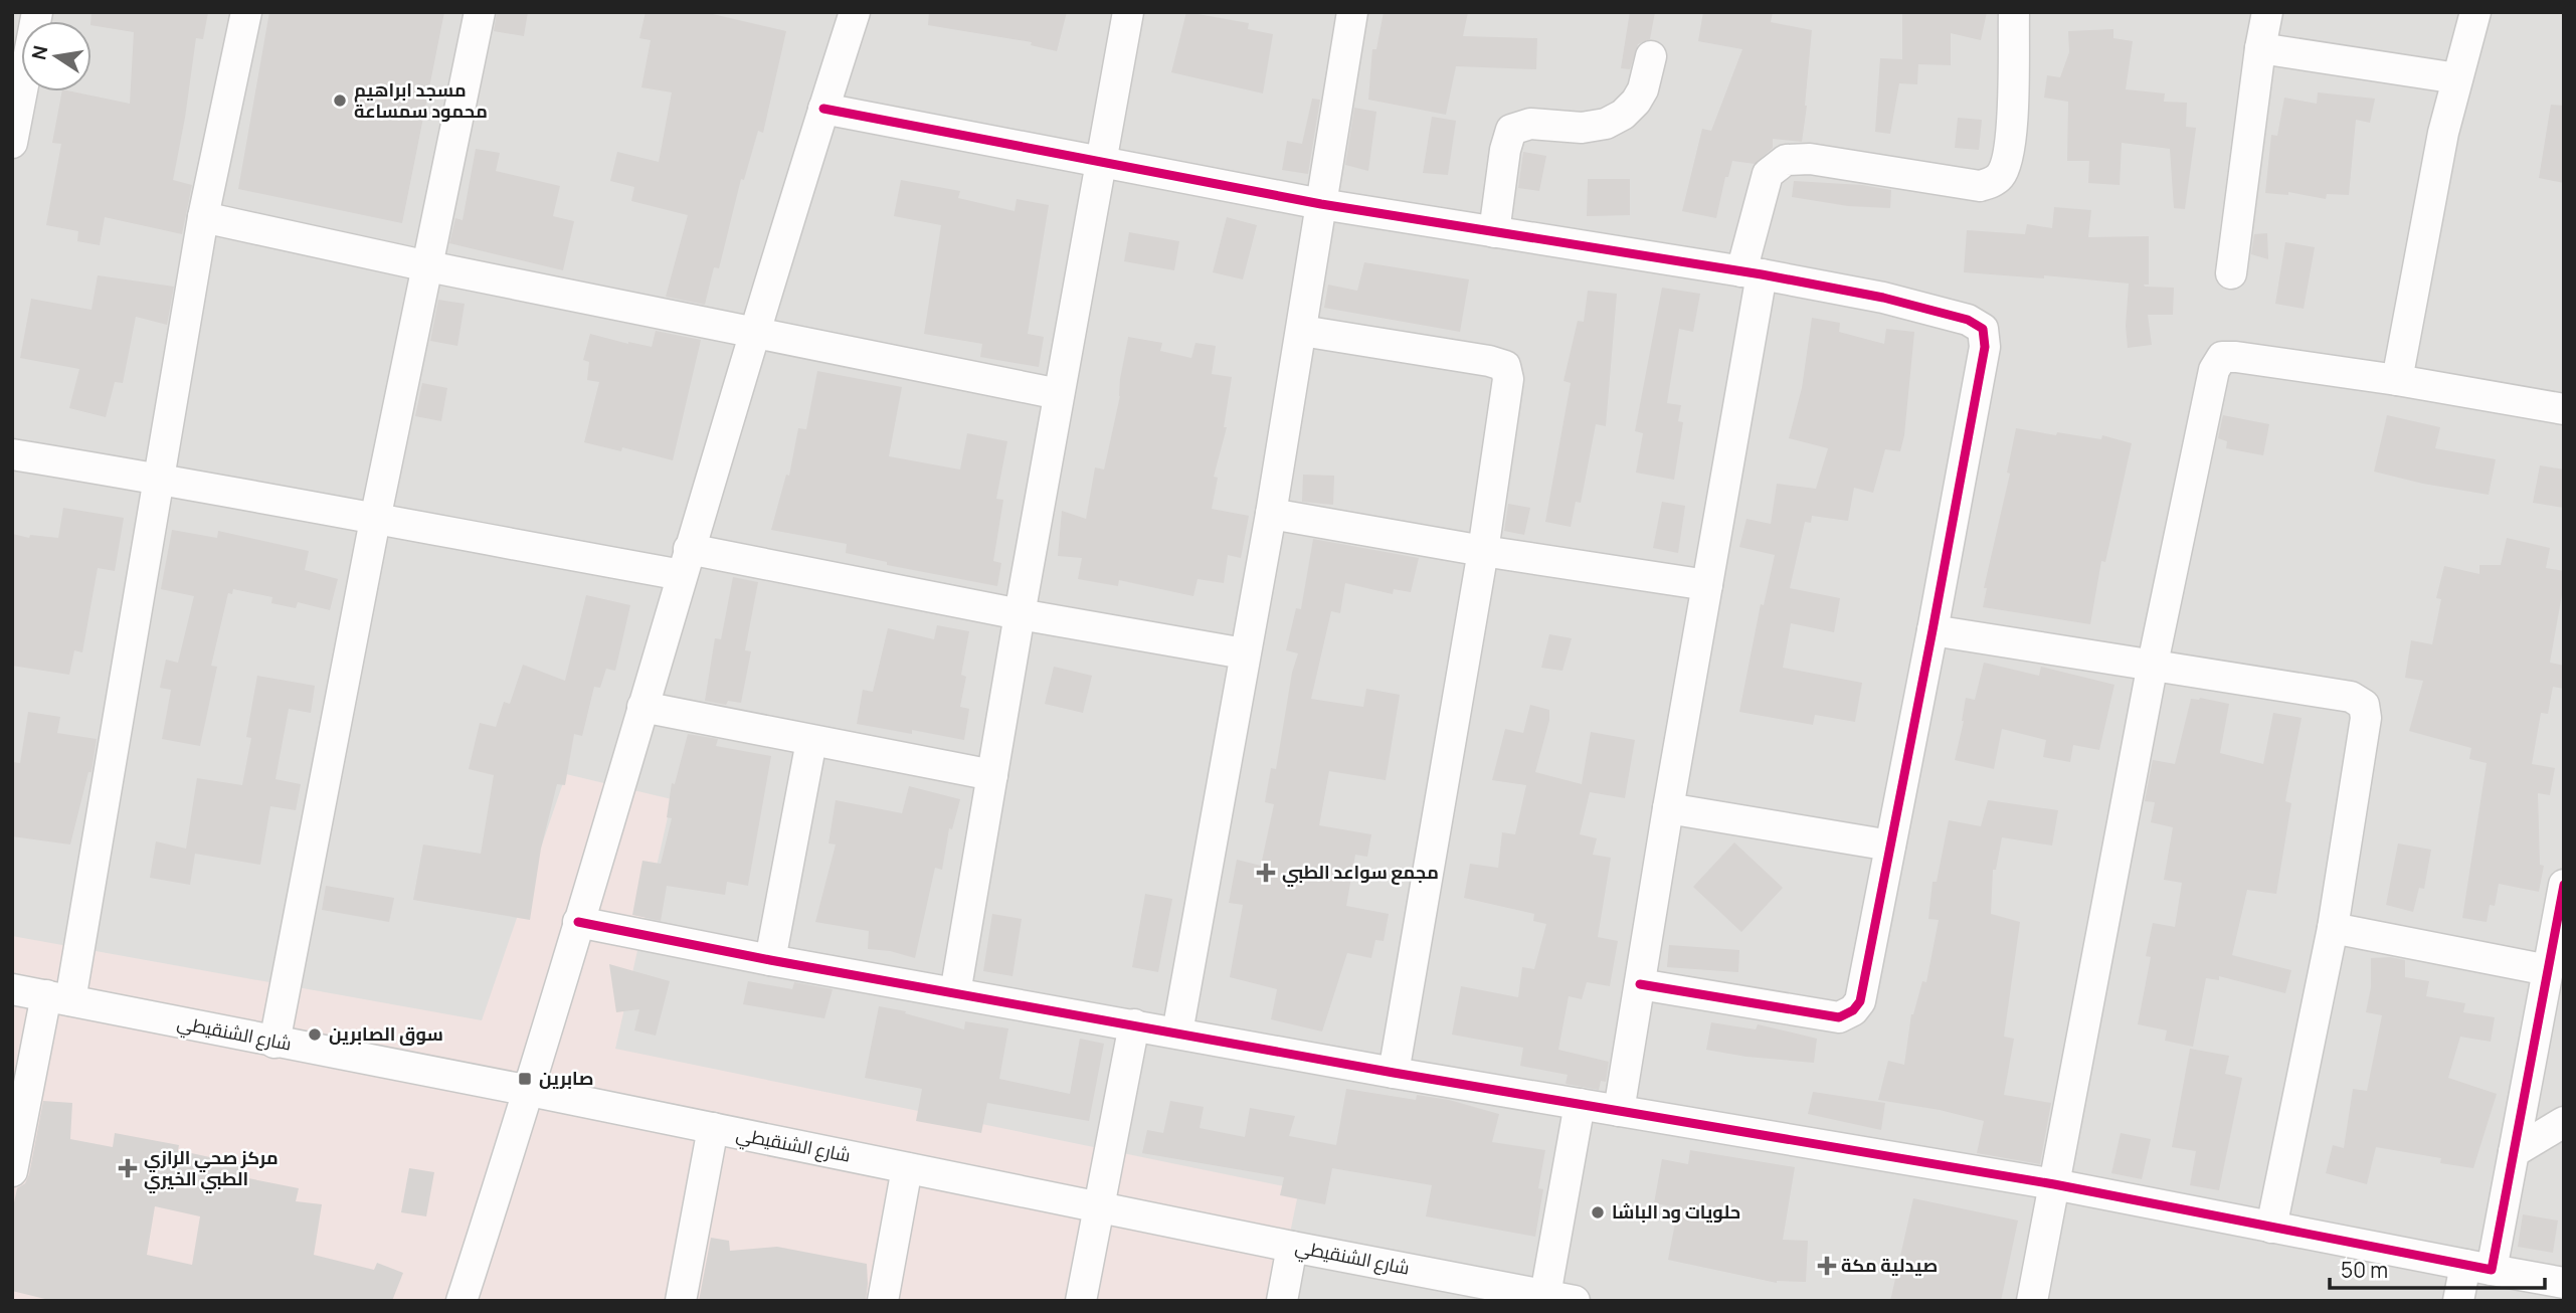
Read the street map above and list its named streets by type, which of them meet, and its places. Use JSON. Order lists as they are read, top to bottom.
{
  "streets": {
    "street": ["شارع الشنقيطي"]
  },
  "places": {
    "other": ["مسجد ابراهيم محمود سمساعة", "سوق الصابرين", "حلويات ود الباشا"],
    "health": ["مجمع سواعد الطبي", "مركز صحي الرازي الطبي الخيري", "صيدلية مكة"],
    "transit": ["صابرين"]
  },
  "scale_bar": "50 m",
  "north": "left"
}
